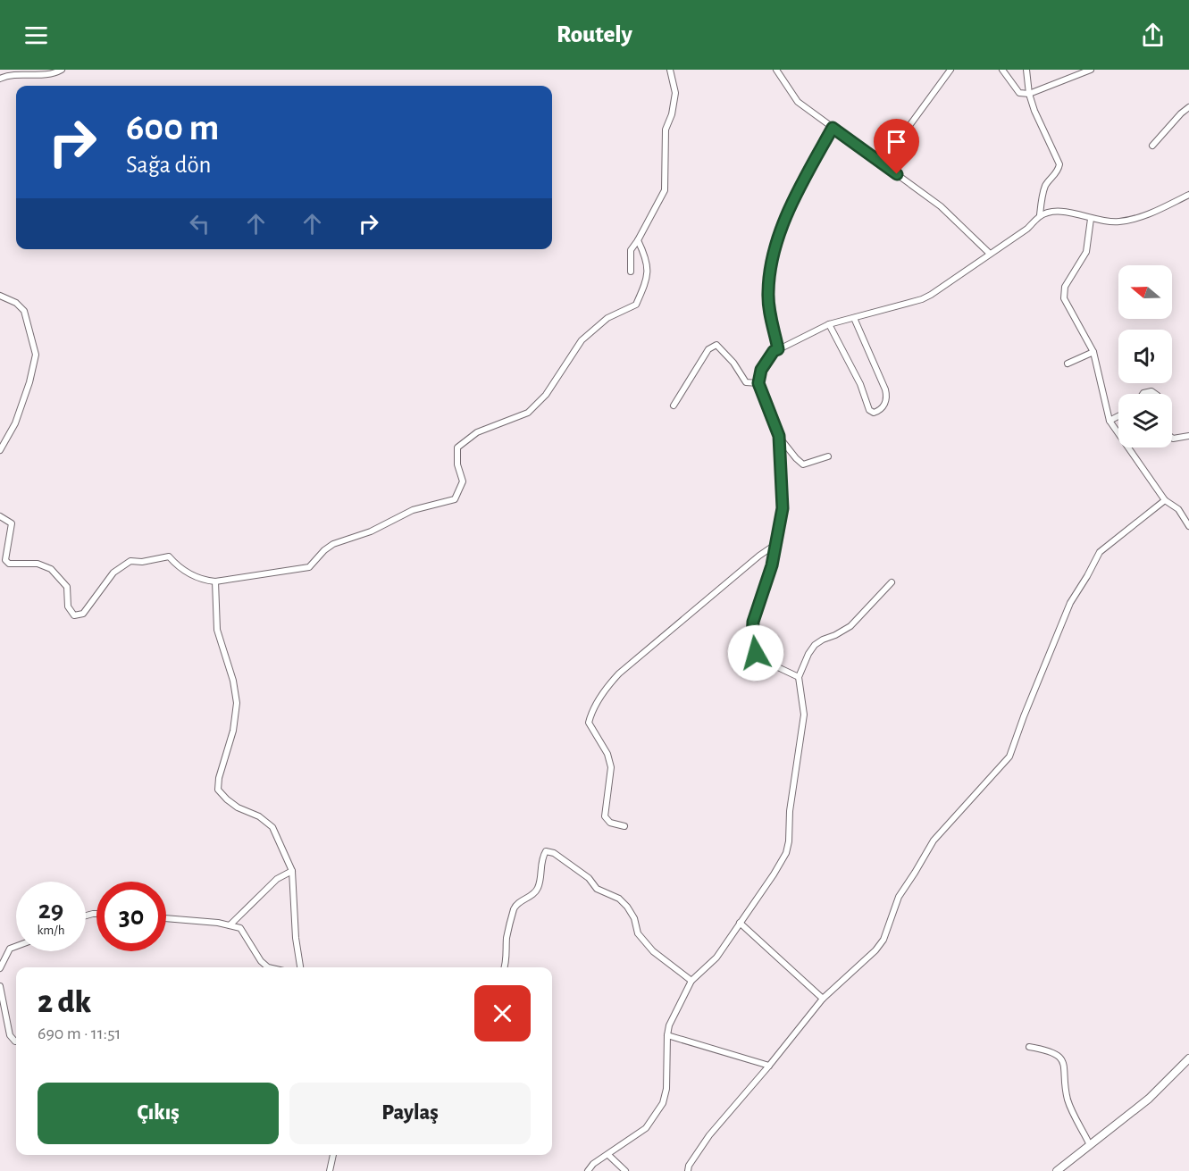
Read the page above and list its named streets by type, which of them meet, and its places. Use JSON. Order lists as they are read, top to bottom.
{
  "north": "left",
  "page": {
    "header": "Routely",
    "turn": ["600 m", "Sağa dön"],
    "speed": "29 km/h",
    "limit": "30",
    "heading": ["2 dk", "690 m · 11:51"],
    "buttons": ["Çıkış", "Paylaş"]
  }
}
